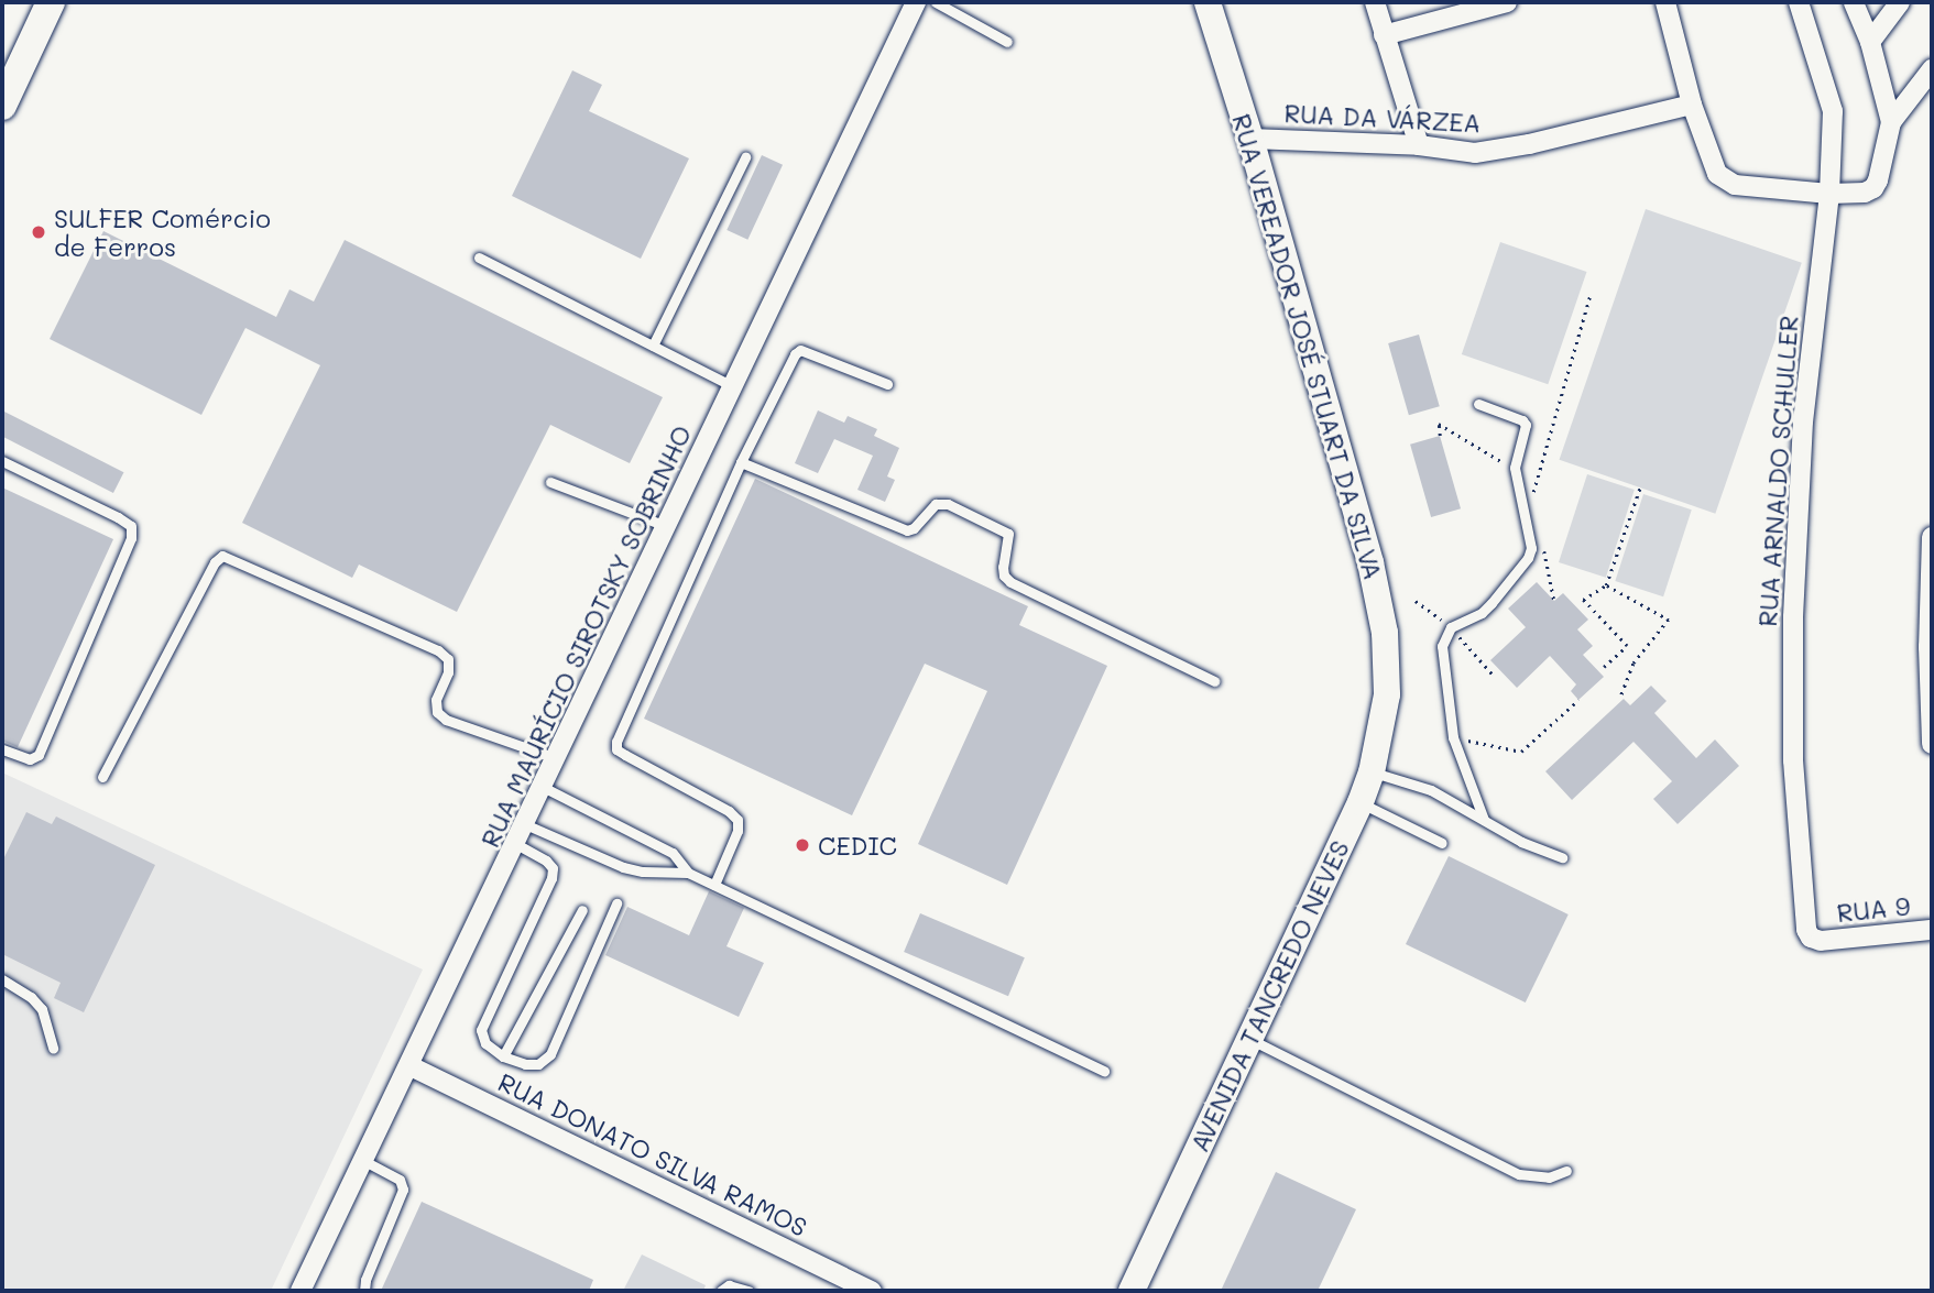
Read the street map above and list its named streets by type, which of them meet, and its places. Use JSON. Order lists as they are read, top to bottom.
{
  "streets": {
    "main road": ["RUA VEREADOR JOSÉ STUART DA SILVA", "AVENIDA TANCREDO NEVES"],
    "street": [
      "RUA DA VÁRZEA",
      "RUA ARNALDO SCHULLER",
      "RUA MAURÍCIO SIROTSKY SOBRINHO",
      "RUA 9",
      "RUA DONATO SILVA RAMOS"
    ]
  },
  "crossings": [
    ["RUA DA VÁRZEA", "RUA VEREADOR JOSÉ STUART DA SILVA"],
    ["RUA VEREADOR JOSÉ STUART DA SILVA", "AVENIDA TANCREDO NEVES"],
    ["RUA ARNALDO SCHULLER", "RUA 9"],
    ["RUA MAURÍCIO SIROTSKY SOBRINHO", "RUA DONATO SILVA RAMOS"]
  ],
  "places": ["SULFER Comércio de Ferros", "CEDIC"]
}
